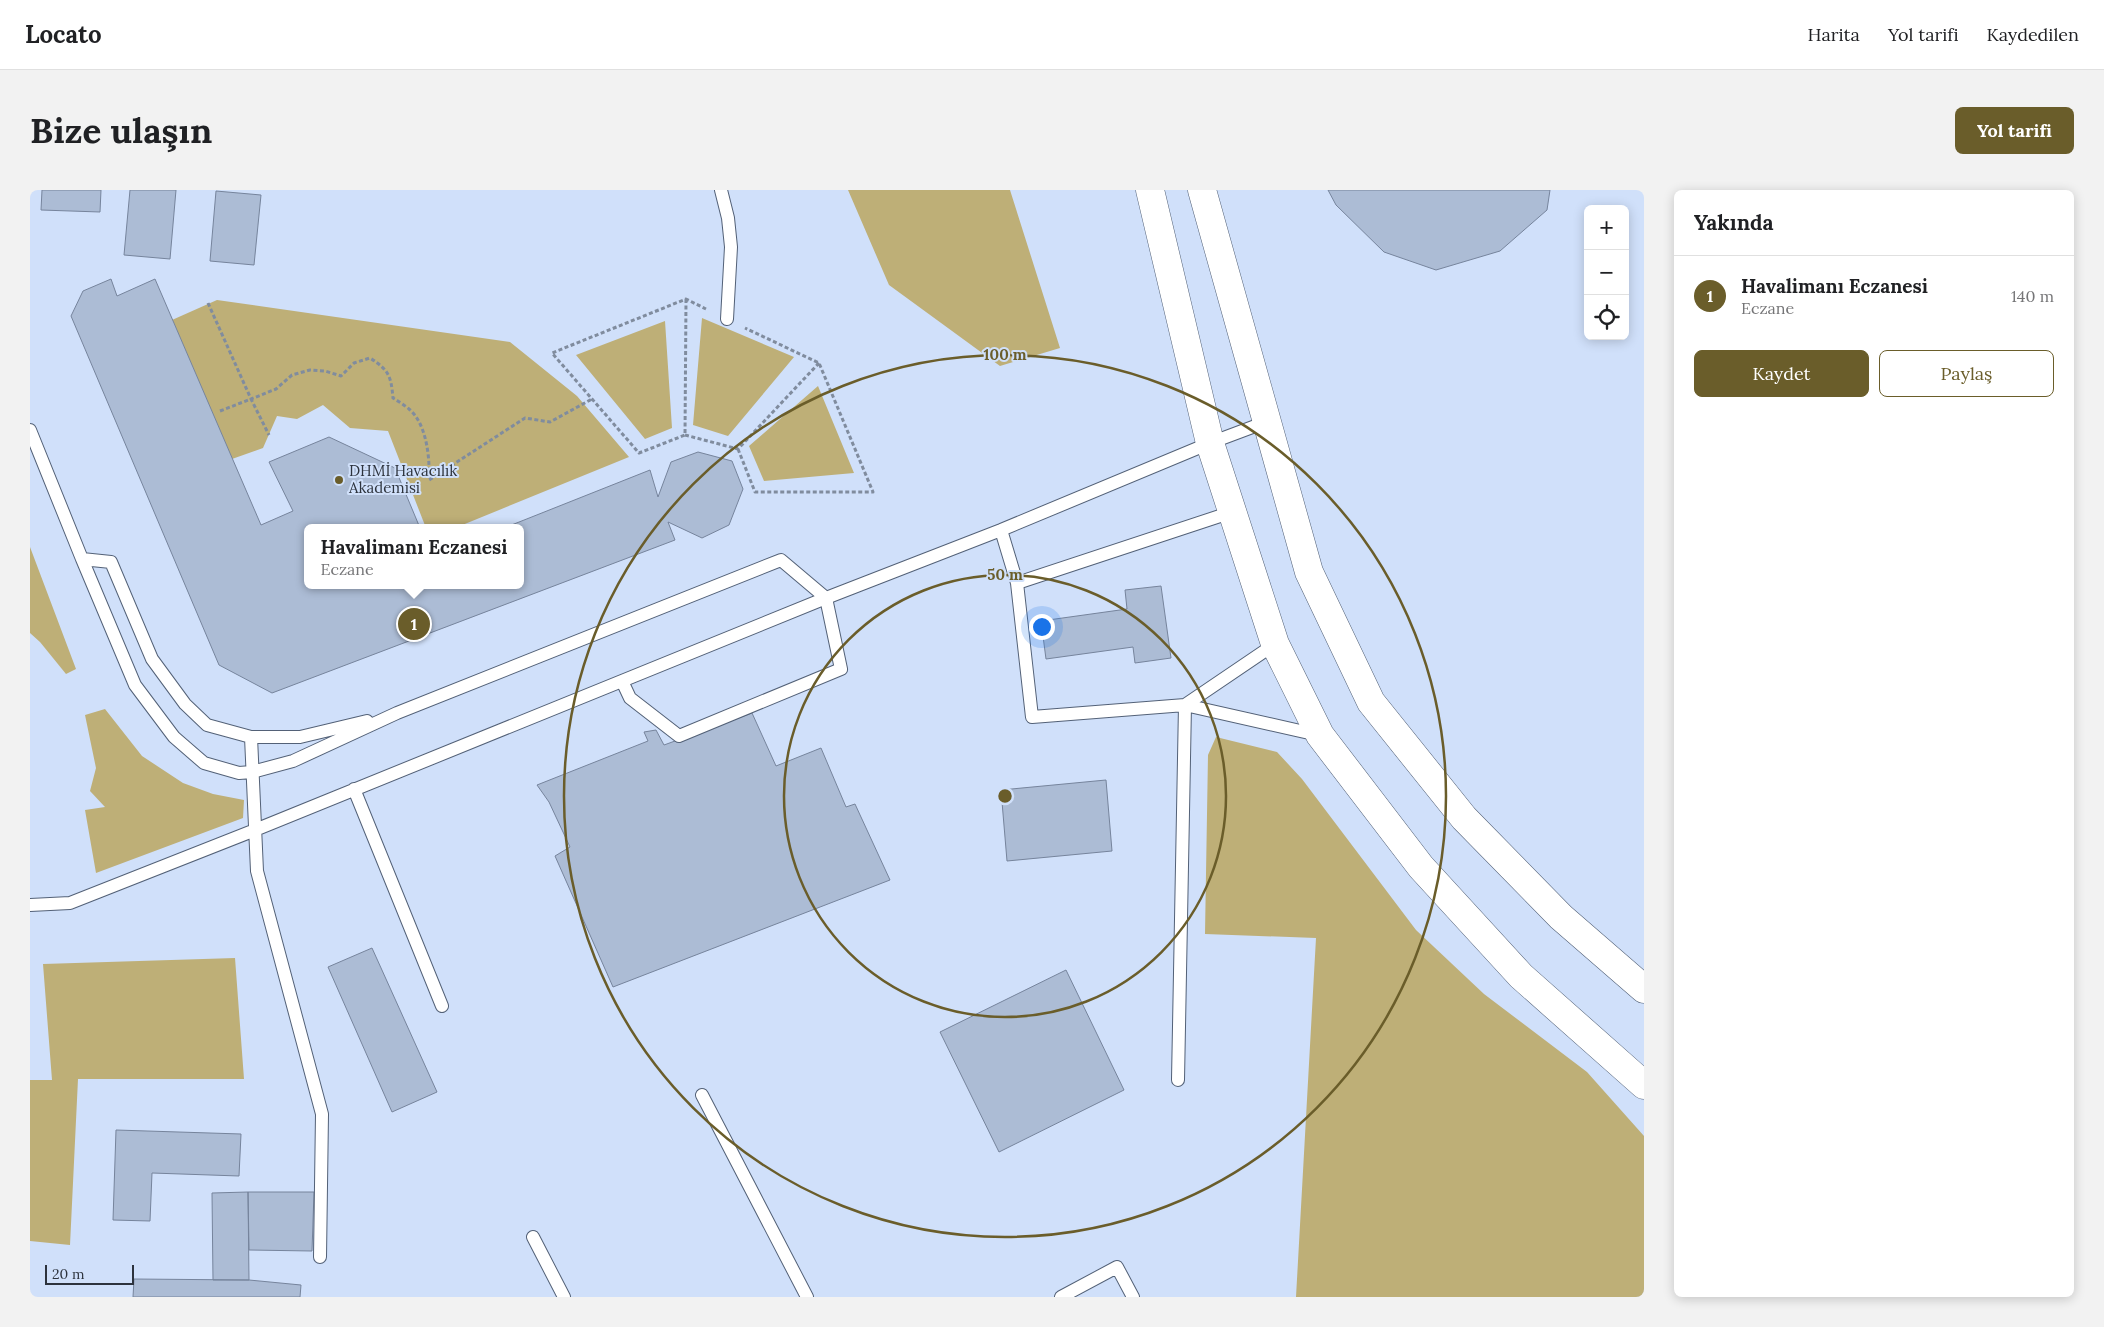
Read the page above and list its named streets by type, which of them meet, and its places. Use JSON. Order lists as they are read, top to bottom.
{
  "places": ["DHMİ Havacılık Akademisi"],
  "scale_bar": "20 m",
  "page": {
    "header": "Locato",
    "nav": ["Harita", "Yol tarifi", "Kaydedilen"],
    "buttons": [
      "Yol tarifi",
      ["Kaydet", "Paylaş"]
    ],
    "title": "Bize ulaşın",
    "heading": "Yakında",
    "map_buttons": ["+", "−"],
    "list": [
      {
        "mark": "1",
        "name": "Havalimanı Eczanesi",
        "note": "Eczane",
        "value": "140 m"
      }
    ],
    "popup": ["Havalimanı Eczanesi", "Eczane"],
    "pins": "1",
    "scale": "20 m"
  },
  "rings": ["100 m", "50 m"]
}
